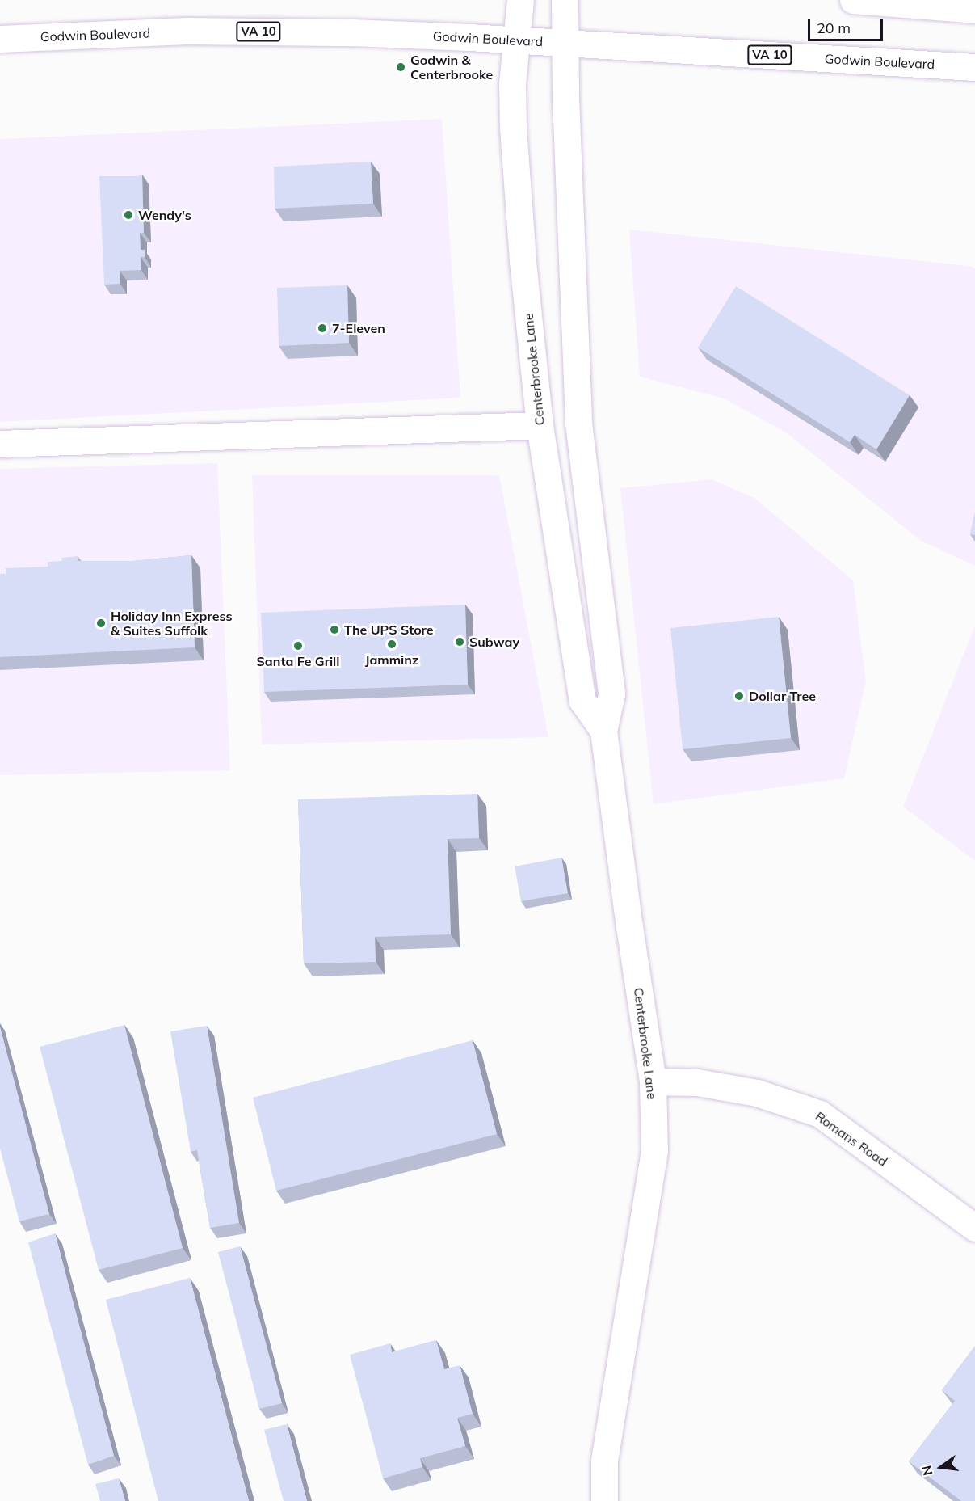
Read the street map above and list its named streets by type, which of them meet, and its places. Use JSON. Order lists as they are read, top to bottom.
{
  "streets": {
    "main road": [
      "VA 10",
      "Godwin Boulevard",
      "Centerbrooke Lane",
      "Romans Road"
    ]
  },
  "crossings": [
    ["Godwin Boulevard", "Centerbrooke Lane"],
    ["Centerbrooke Lane", "Romans Road"]
  ],
  "places": [
    "Godwin & Centerbrooke",
    "Wendy's",
    "7-Eleven",
    "Holiday Inn Express & Suites Suffolk",
    "The UPS Store",
    "Subway",
    "Jamminz",
    "Santa Fe Grill",
    "Dollar Tree"
  ],
  "scale_bar": "20 m",
  "north": "left"
}
